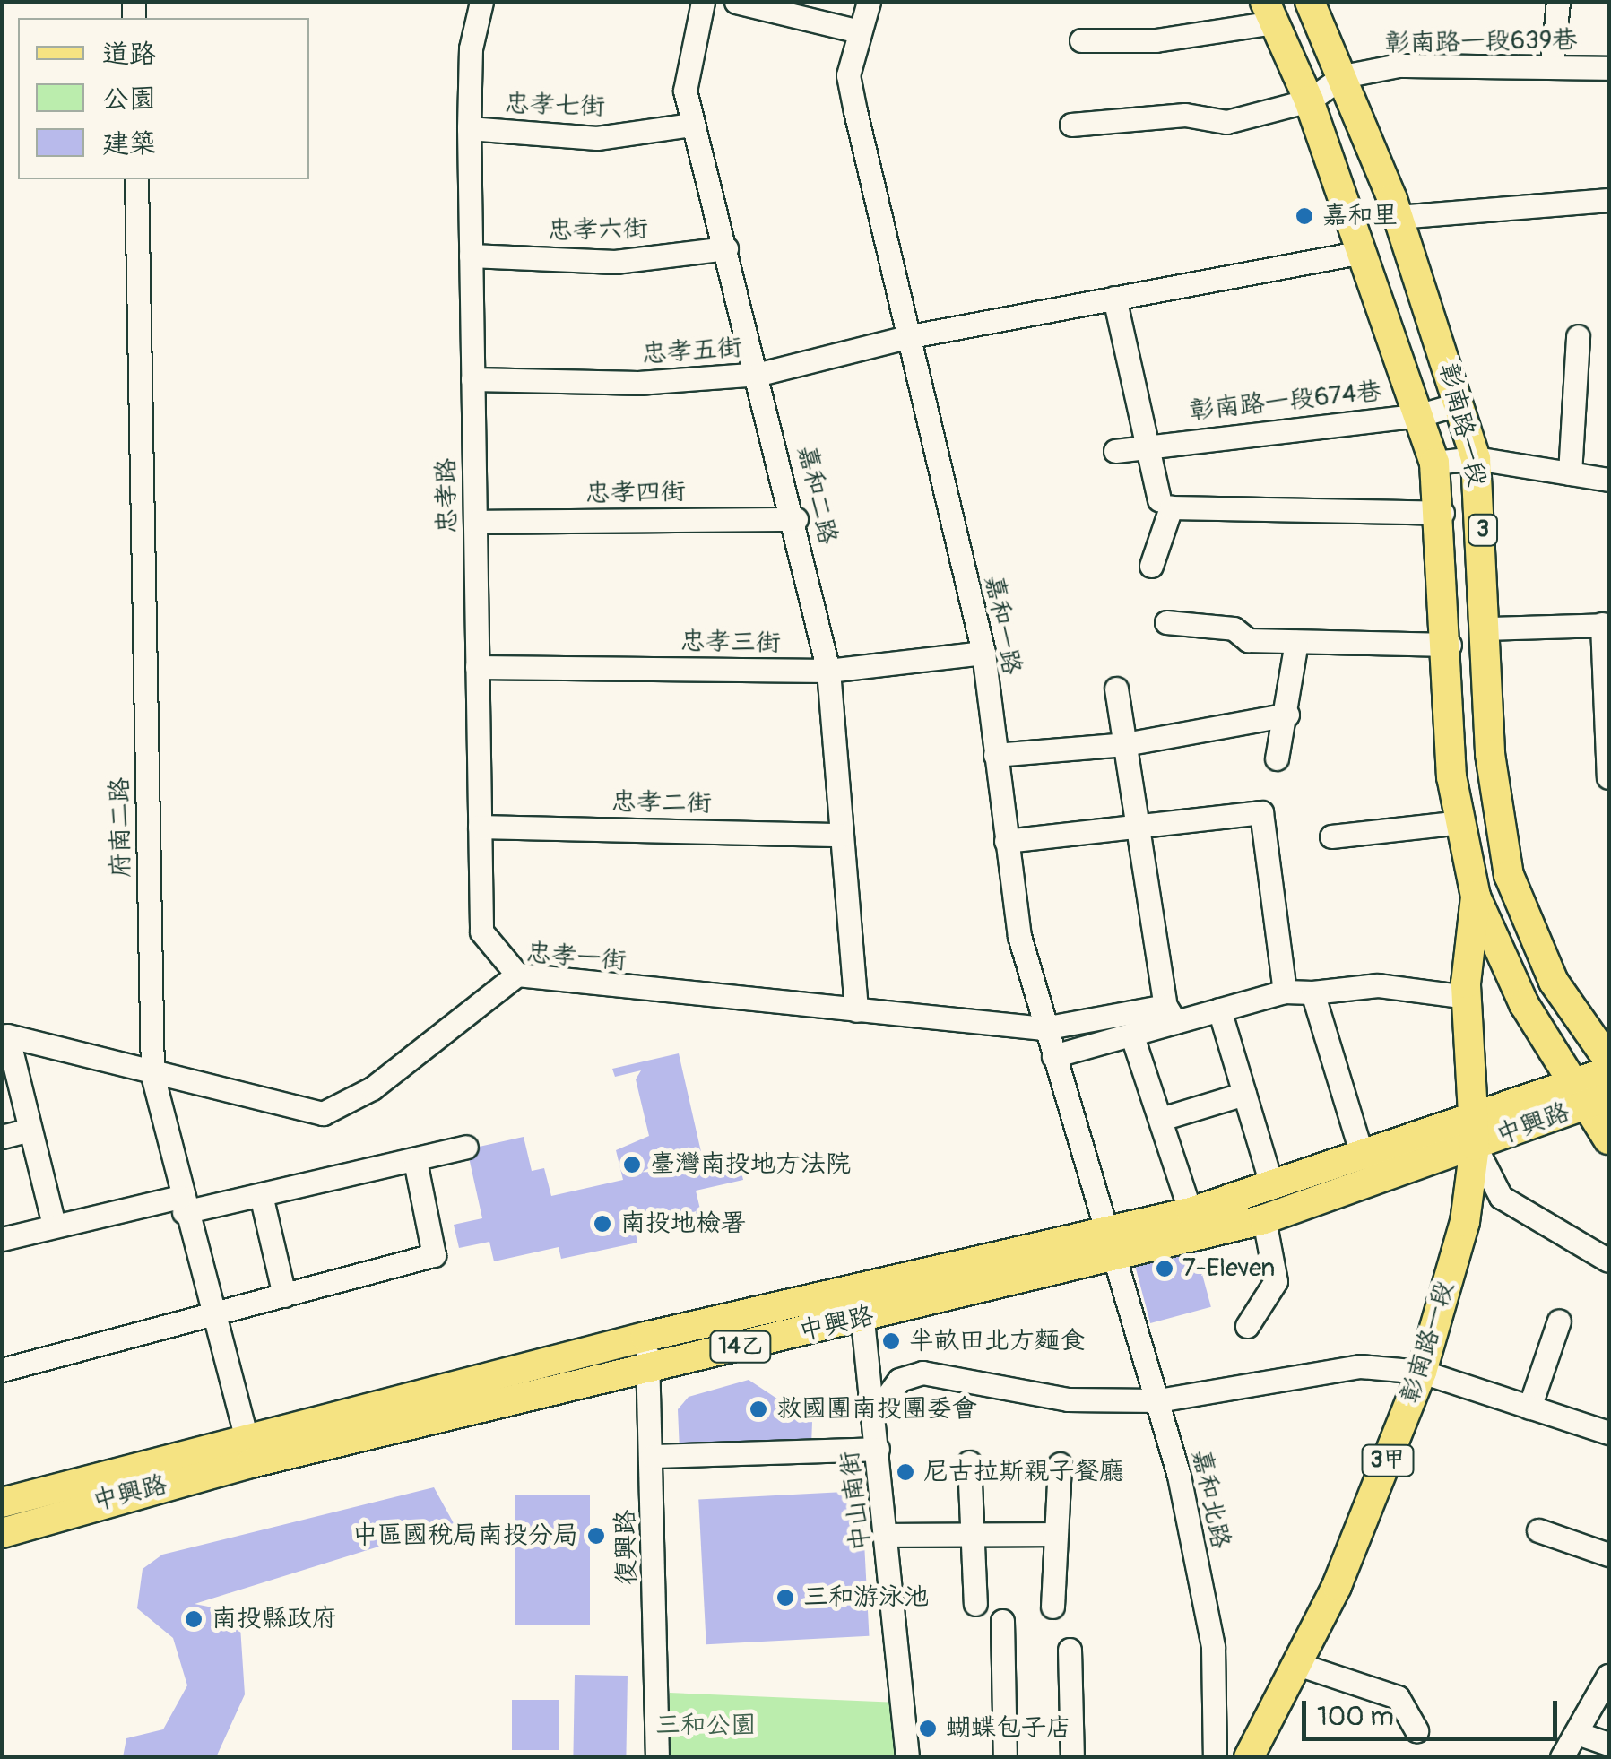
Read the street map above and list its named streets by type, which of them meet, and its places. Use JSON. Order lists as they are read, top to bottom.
{
  "streets": {
    "main road": [
      "彰南路一段",
      "3",
      "中興路",
      "14乙",
      "3甲"
    ],
    "street": [
      "彰南路一段639巷",
      "忠孝七街",
      "忠孝六街",
      "忠孝五街",
      "彰南路一段674巷",
      "忠孝四街",
      "嘉和二路",
      "忠孝路",
      "嘉和一路",
      "忠孝三街",
      "忠孝二街",
      "府南二路",
      "忠孝一街",
      "嘉和北路",
      "中山南街",
      "復興路"
    ]
  },
  "crossings": [
    ["彰南路一段639巷", "彰南路一段"],
    ["忠孝七街", "嘉和二路"],
    ["忠孝七街", "忠孝路"],
    ["忠孝六街", "嘉和二路"],
    ["忠孝六街", "忠孝路"],
    ["忠孝五街", "彰南路一段"],
    ["忠孝五街", "嘉和二路"],
    ["忠孝五街", "忠孝路"],
    ["忠孝五街", "嘉和一路"],
    ["彰南路一段674巷", "彰南路一段"],
    ["彰南路一段", "3"],
    ["彰南路一段", "中興路"],
    ["忠孝四街", "嘉和二路"],
    ["忠孝四街", "忠孝路"],
    ["嘉和二路", "忠孝三街"],
    ["嘉和二路", "忠孝二街"],
    ["嘉和二路", "忠孝一街"],
    ["忠孝路", "忠孝三街"],
    ["忠孝路", "忠孝二街"],
    ["忠孝路", "忠孝一街"],
    ["3", "中興路"],
    ["嘉和一路", "忠孝三街"],
    ["嘉和一路", "忠孝一街"],
    ["嘉和一路", "中興路"],
    ["嘉和一路", "嘉和北路"],
    ["府南二路", "忠孝一街"],
    ["府南二路", "中興路"],
    ["中興路", "嘉和北路"],
    ["中興路", "中山南街"],
    ["中興路", "復興路"]
  ],
  "parks": ["三和公園"],
  "places": [
    "嘉和里",
    "臺灣南投地方法院",
    "南投地檢署",
    "7-Eleven",
    "半畝田北方麵食",
    "救國團南投團委會",
    "尼古拉斯親子餐廳",
    "中區國稅局南投分局",
    "三和游泳池",
    "南投縣政府",
    "蝴蝶包子店"
  ],
  "legend": ["道路", "公園", "建築"],
  "scale_bar": "100 m"
}
